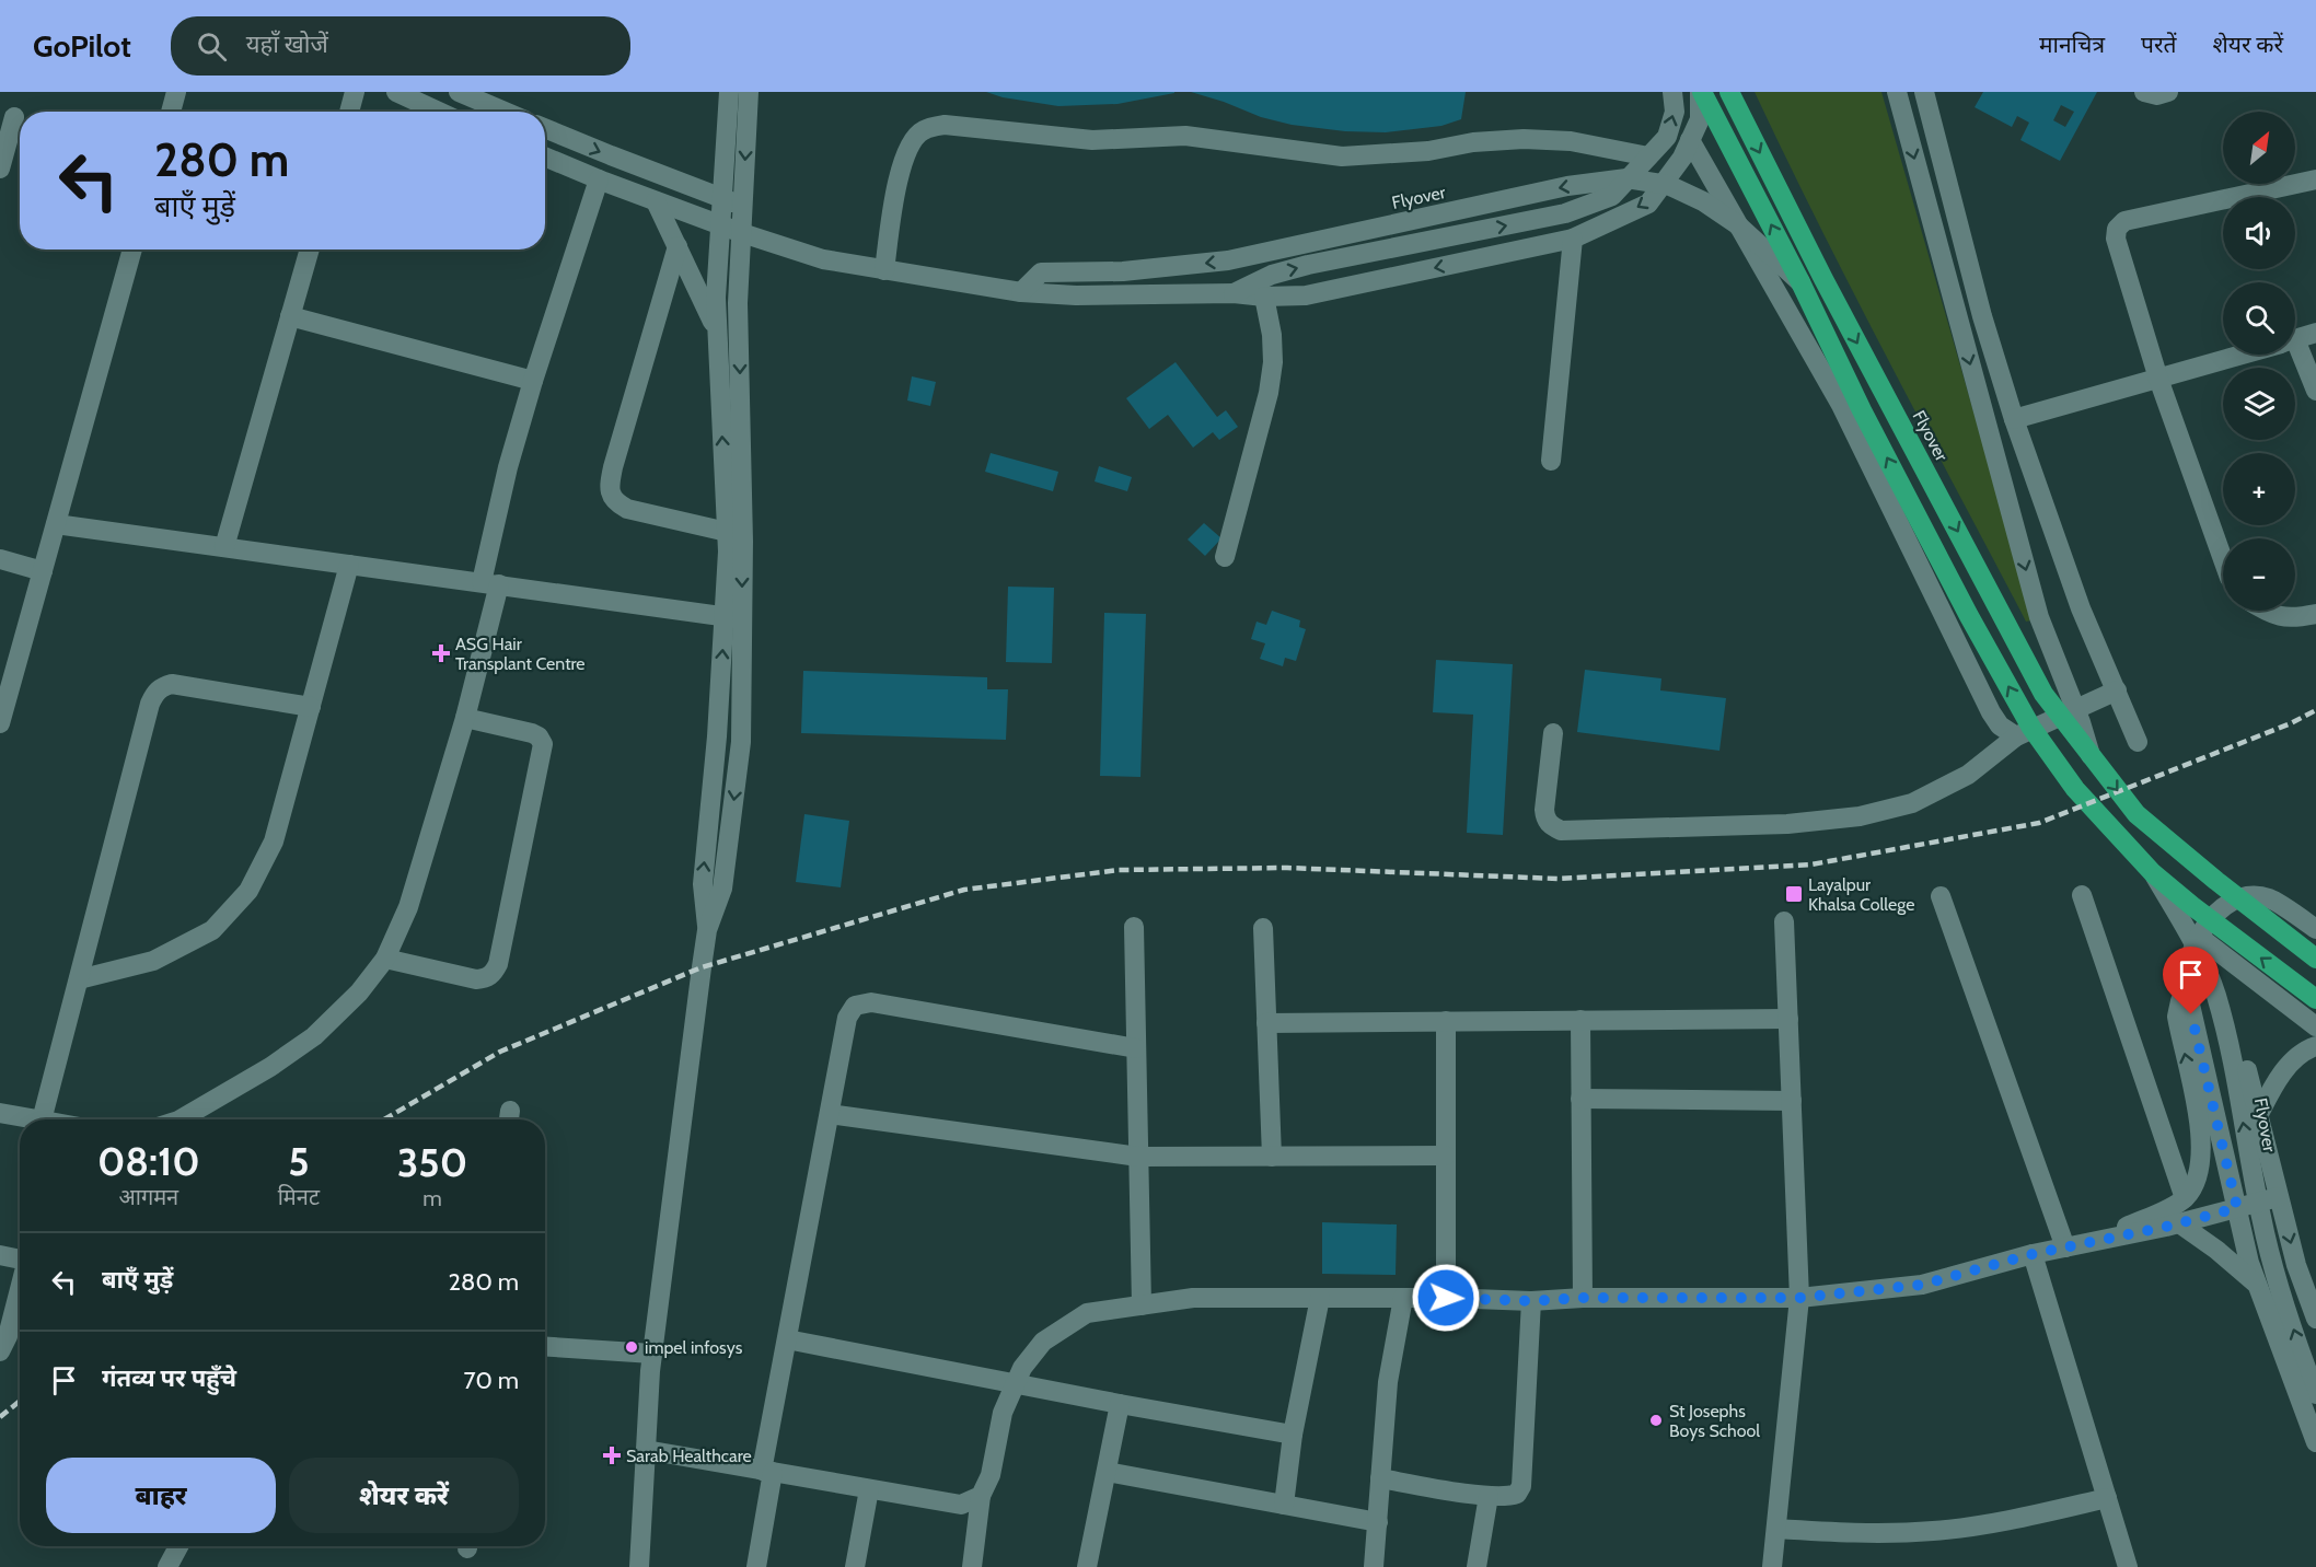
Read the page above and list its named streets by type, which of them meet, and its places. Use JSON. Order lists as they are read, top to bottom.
{
  "streets": {
    "highway": ["Flyover"]
  },
  "places": {
    "health": ["ASG Hair Transplant Centre", "Sarab Healthcare"],
    "transit": ["Layalpur Khalsa College"],
    "other": ["impel infosys", "St Josephs Boys School"]
  },
  "north": "top right",
  "page": {
    "header": "GoPilot",
    "search": "यहाँ खोजें",
    "nav": ["मानचित्र", "परतें", "शेयर करें"],
    "map_buttons": ["+", "−"],
    "turn": ["280 m", "बाएँ मुड़ें"],
    "eta": [
      "08:10",
      "आगमन",
      "5",
      "मिनट",
      "350",
      "m"
    ],
    "list": [
      {
        "name": "बाएँ मुड़ें",
        "value": "280 m"
      },
      {
        "name": "गंतव्य पर पहुँचे",
        "value": "70 m"
      }
    ],
    "buttons": ["बाहर", "शेयर करें"]
  }
}
